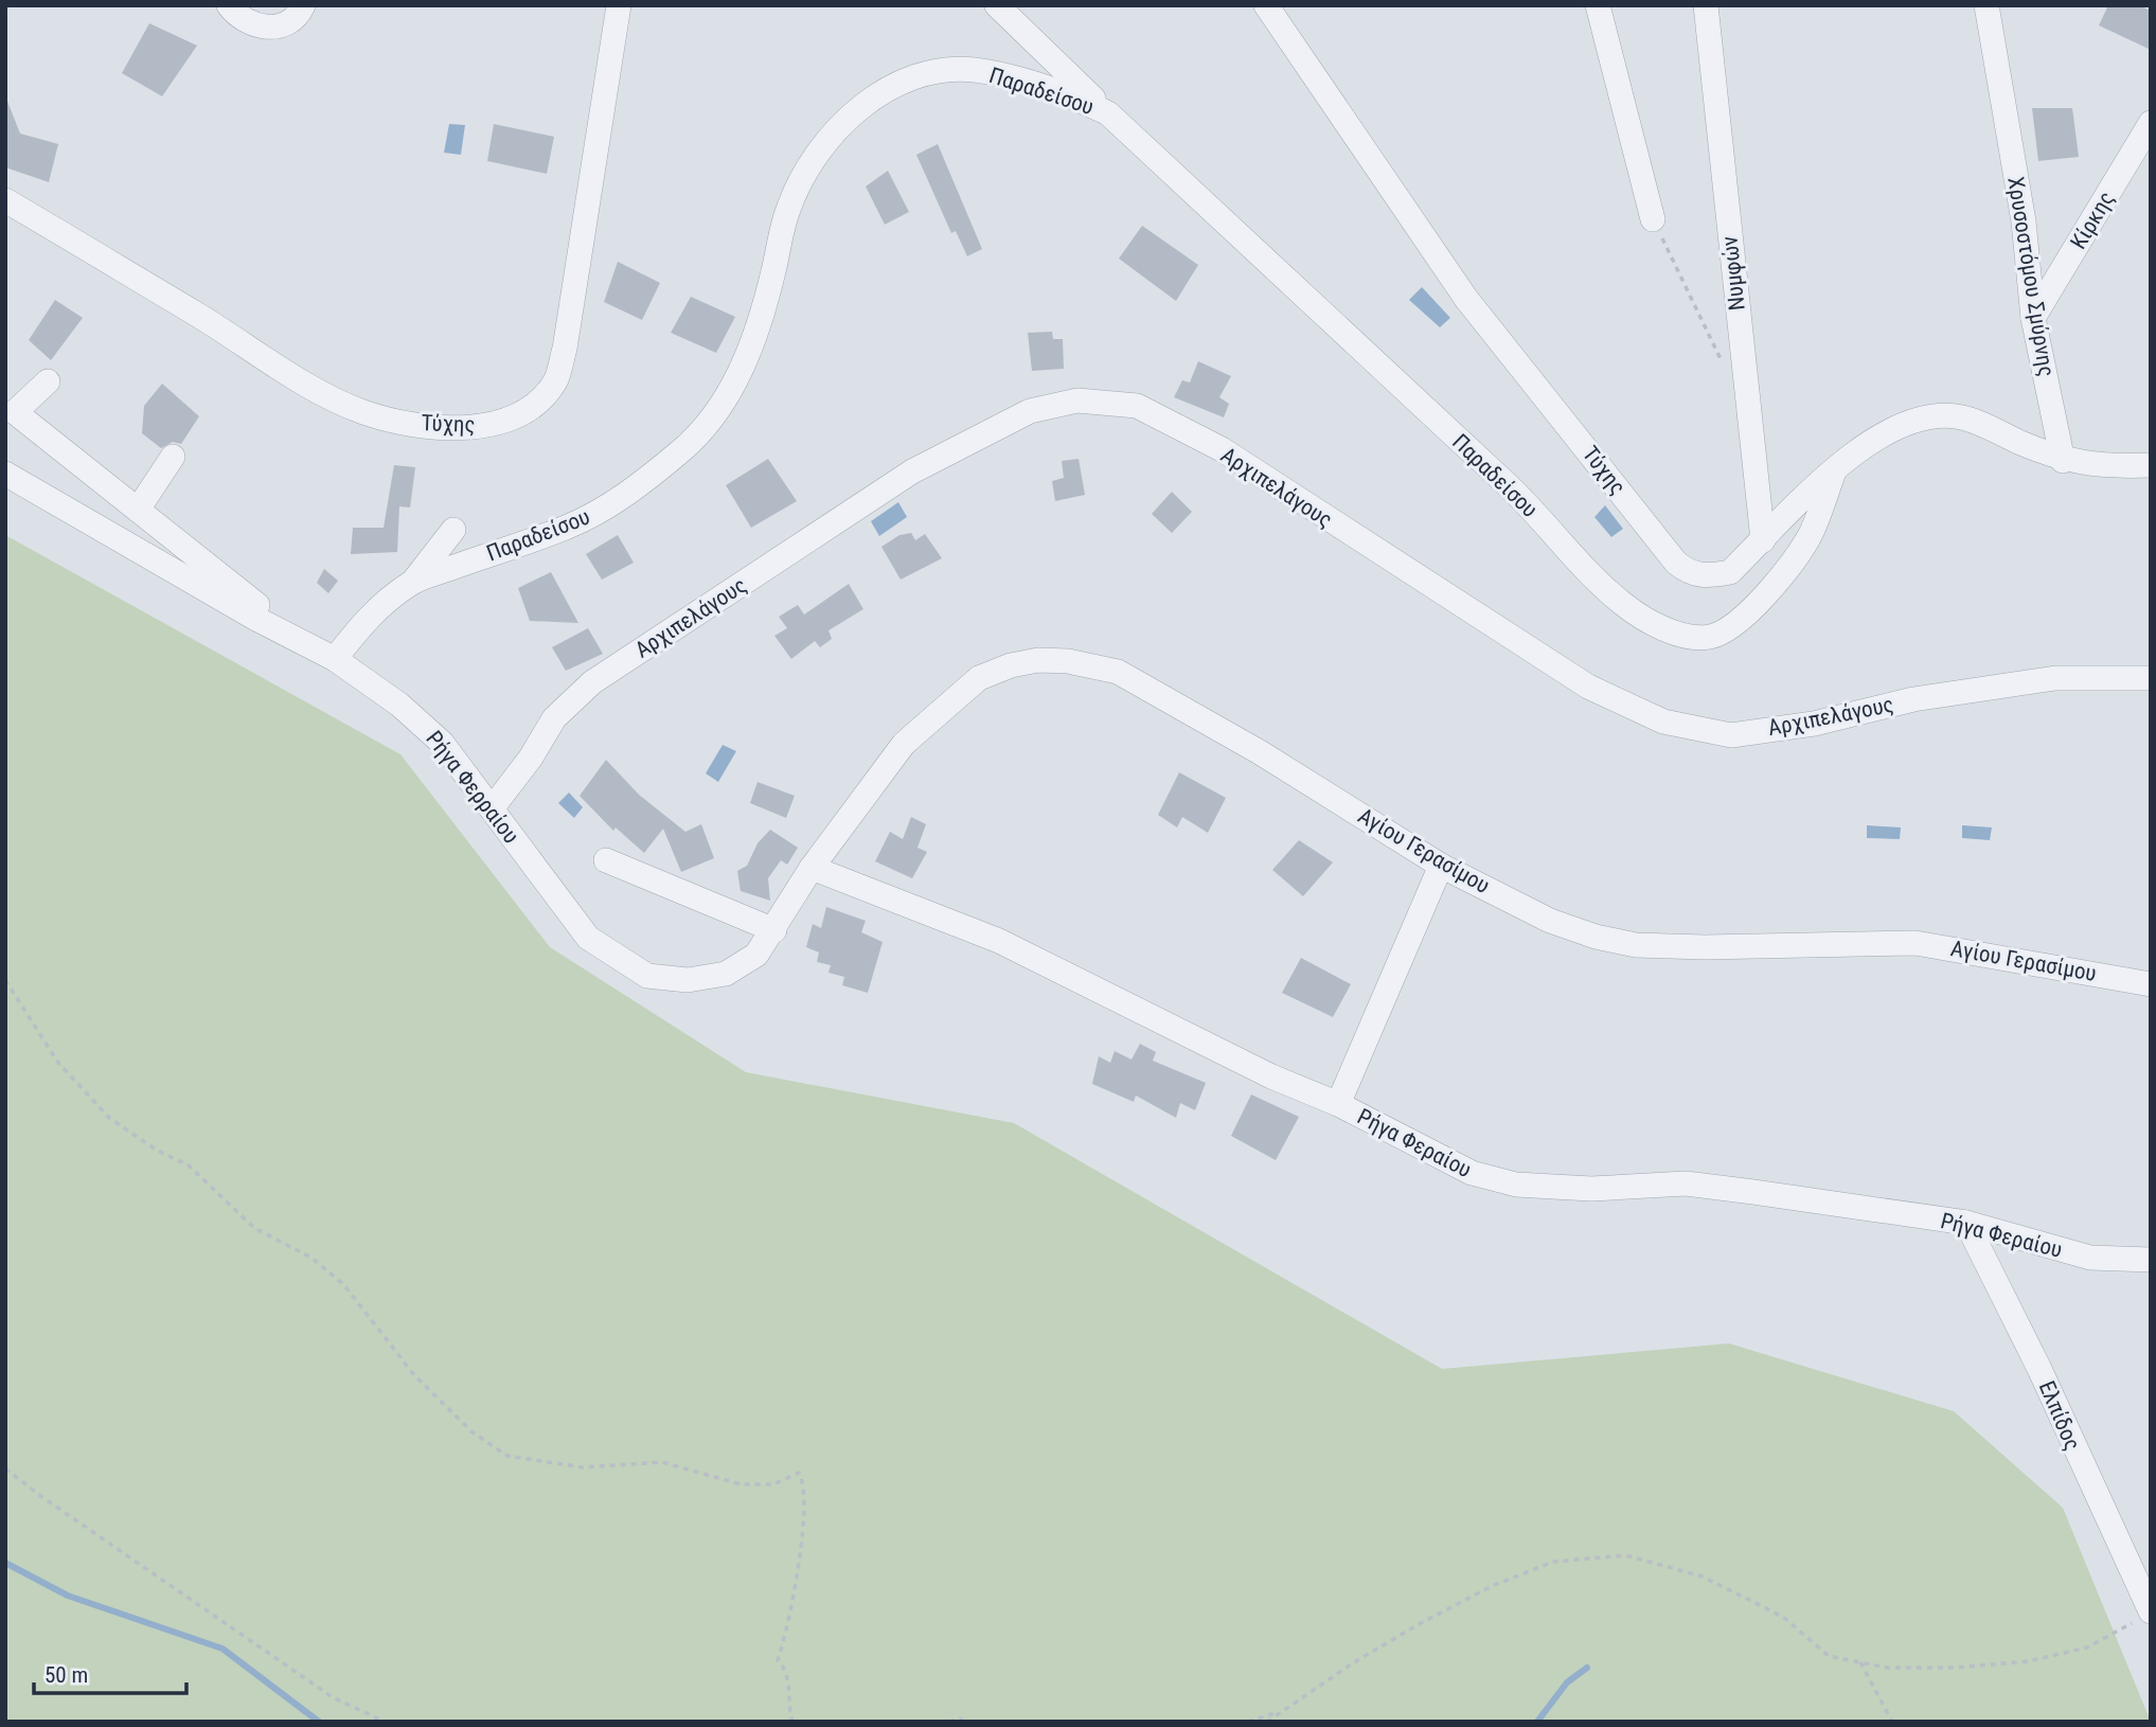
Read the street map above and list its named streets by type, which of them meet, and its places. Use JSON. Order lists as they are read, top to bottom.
{
  "streets": {
    "street": [
      "Παραδείσου",
      "Κίρκης",
      "Νυμφών",
      "Χρυσοστόμου Σμύρνης",
      "Τύχης",
      "Αρχιπελάγους",
      "Ρήγα Φερραίου",
      "Αγίου Γερασίμου",
      "Ρήγα Φεραίου",
      "Ελπίδος"
    ]
  },
  "crossings": [
    ["Παραδείσου", "Τύχης"],
    ["Παραδείσου", "Ρήγα Φερραίου"],
    ["Κίρκης", "Χρυσοστόμου Σμύρνης"],
    ["Νυμφών", "Τύχης"],
    ["Χρυσοστόμου Σμύρνης", "Τύχης"],
    ["Αρχιπελάγους", "Ρήγα Φερραίου"],
    ["Ρήγα Φερραίου", "Αγίου Γερασίμου"],
    ["Ρήγα Φερραίου", "Ρήγα Φεραίου"],
    ["Αγίου Γερασίμου", "Ρήγα Φεραίου"],
    ["Ρήγα Φεραίου", "Ελπίδος"]
  ],
  "scale_bar": "50 m"
}
